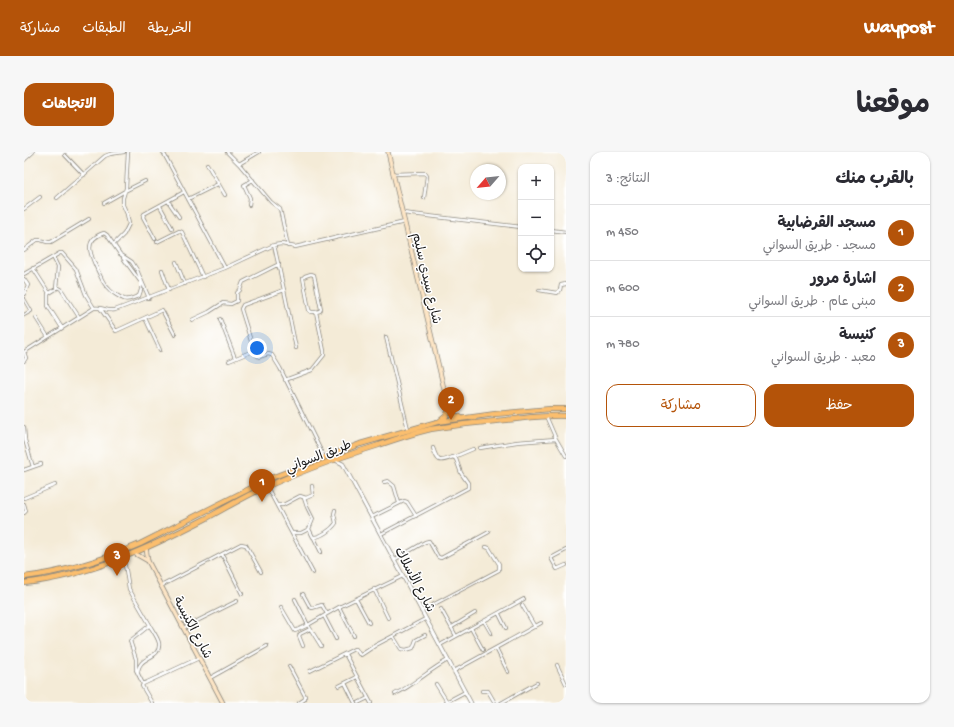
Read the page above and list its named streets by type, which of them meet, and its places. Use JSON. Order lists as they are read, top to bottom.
{
  "streets": {
    "highway": ["طريق السواني"],
    "main road": ["شارع سيدي سليم", "شارع الكنيسة"],
    "street": ["شارع الأسلاك"]
  },
  "crossings": [
    ["طريق السواني", "شارع الكنيسة"]
  ],
  "north": "bottom left",
  "page": {
    "header": "Waypost",
    "nav": ["الخريطة", "الطبقات", "مشاركة"],
    "title": "موقعنا",
    "buttons": [
      "الاتجاهات",
      ["حفظ", "مشاركة"]
    ],
    "heading": ["بالقرب منك", "النتائج: 3"],
    "map_buttons": ["+", "−"],
    "list": [
      {
        "mark": "1",
        "name": "مسجد القرضابية",
        "note": "مسجد · طريق السواني",
        "value": "450 m"
      },
      {
        "mark": "2",
        "name": "اشارة مرور",
        "note": "مبنى عام · طريق السواني",
        "value": "600 m"
      },
      {
        "mark": "3",
        "name": "كنيسة",
        "note": "معبد · طريق السواني",
        "value": "780 m"
      }
    ],
    "pins": ["2", "1", "3"]
  }
}
